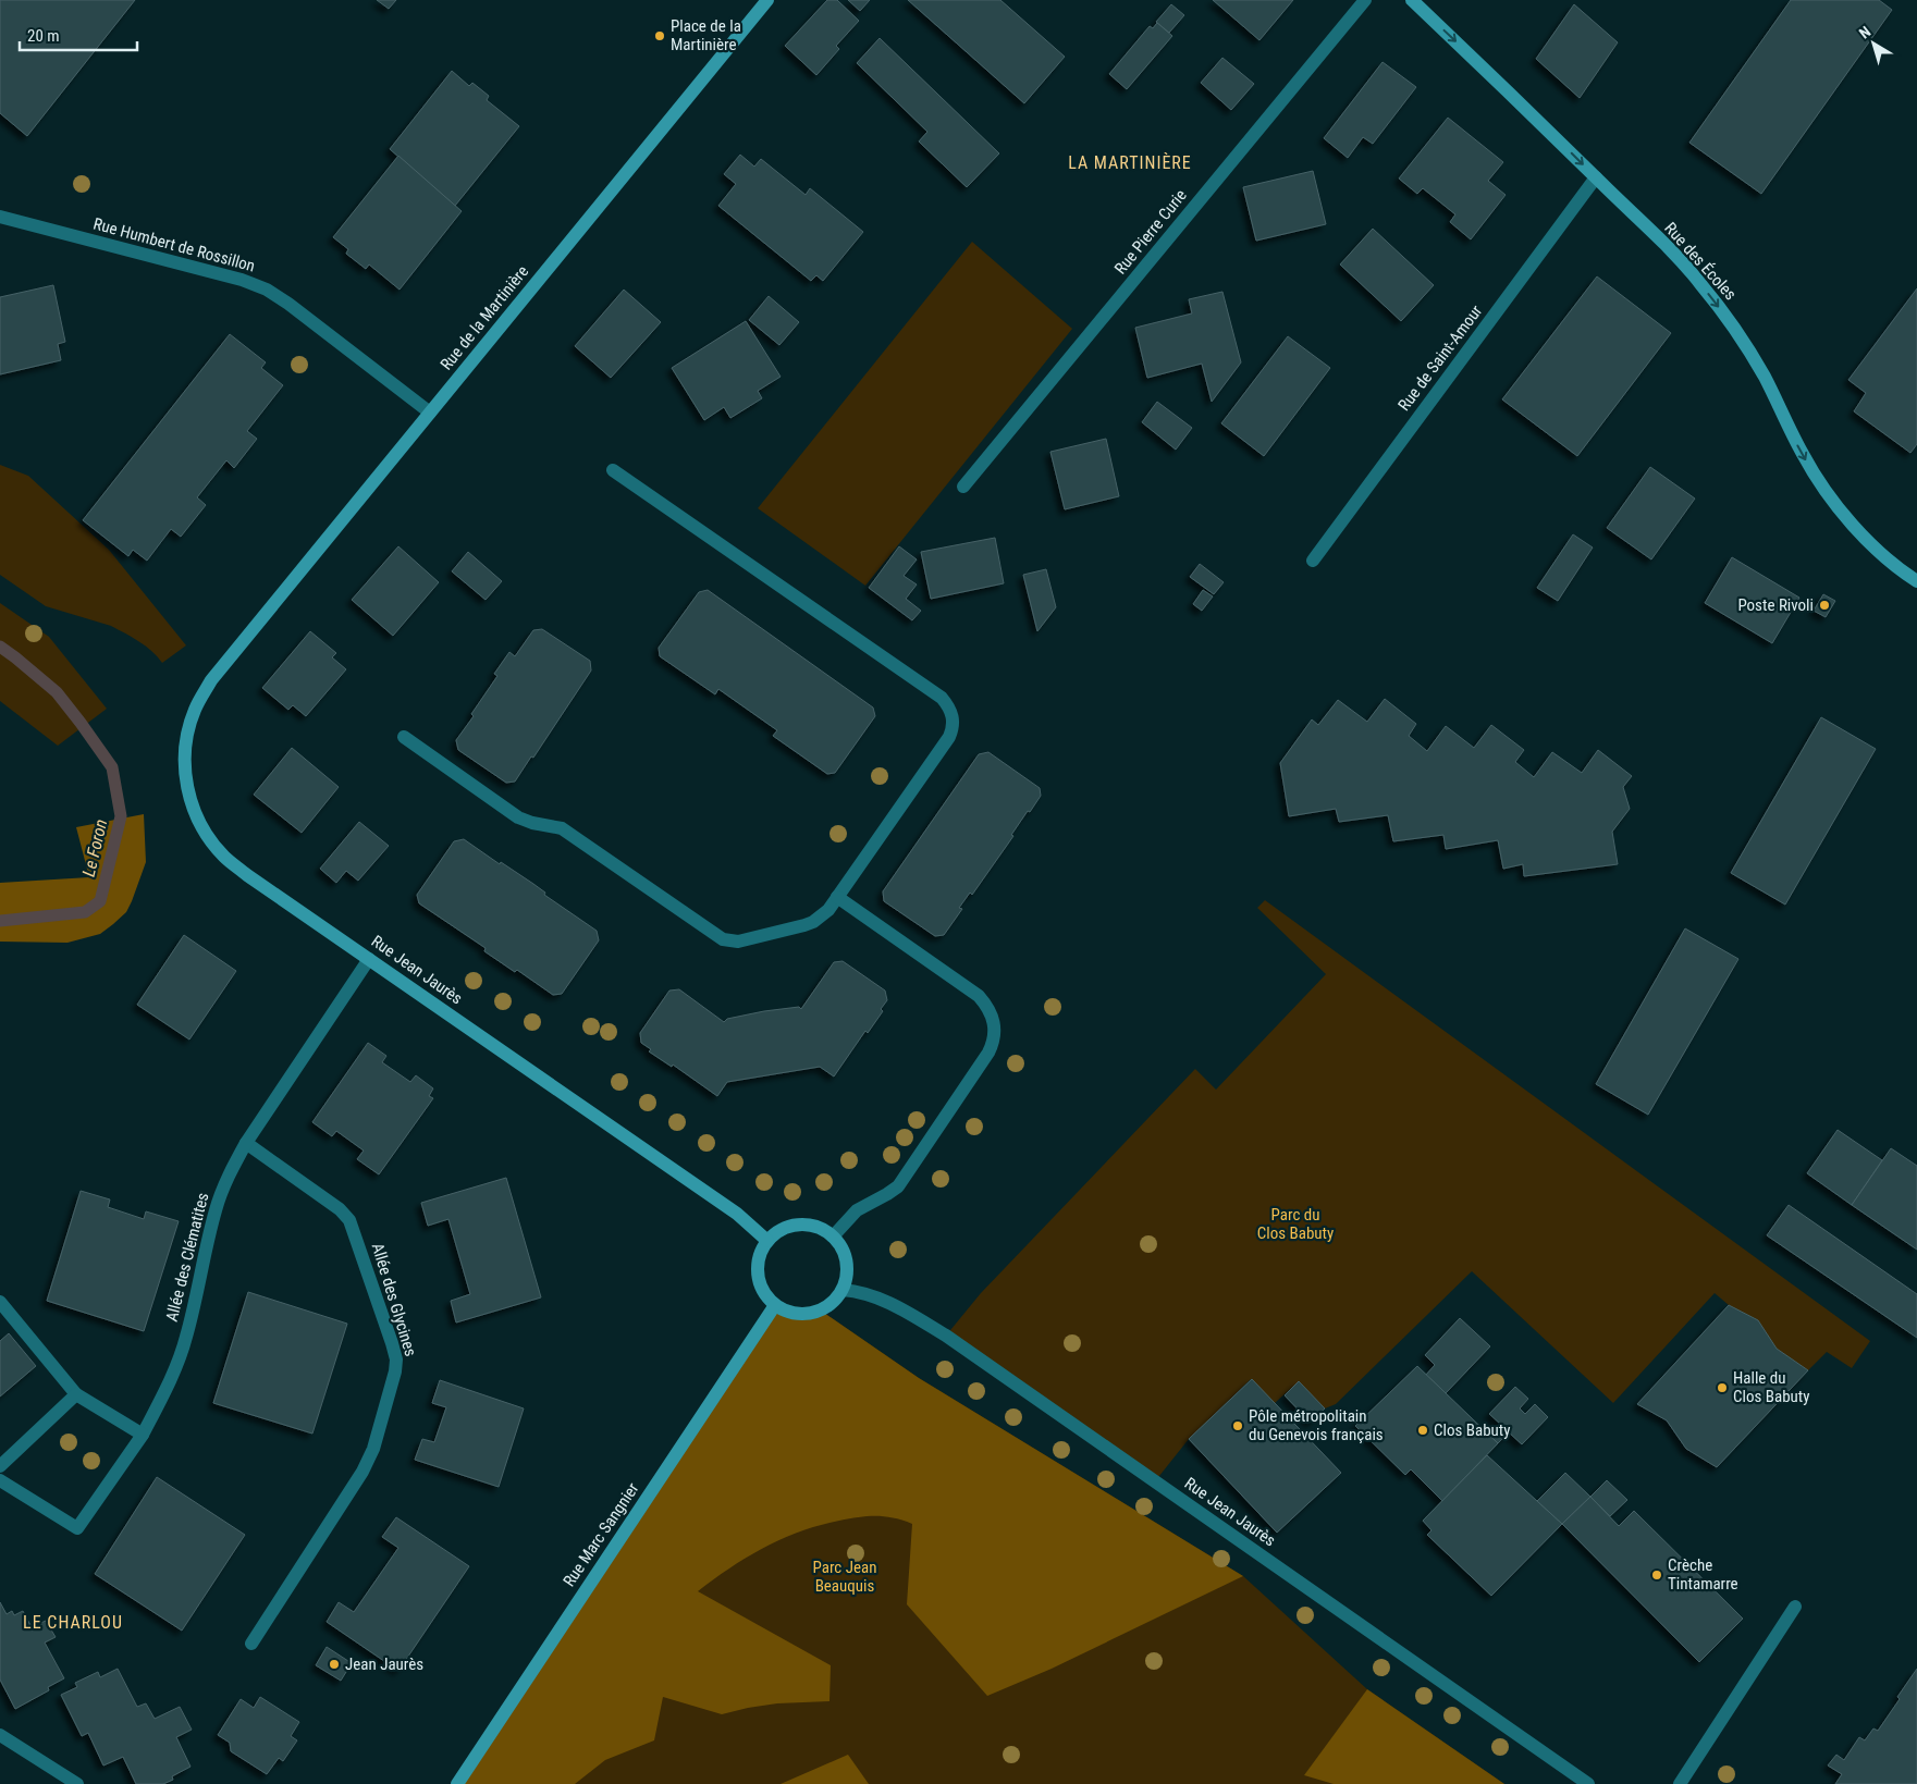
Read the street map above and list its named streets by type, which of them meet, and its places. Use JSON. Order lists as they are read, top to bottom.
{
  "streets": {
    "street": [
      "Rue Pierre Curie",
      "Rue Humbert de Rossillon",
      "Rue des Écoles",
      "Rue de la Martinière",
      "Rue de Saint-Amour",
      "Rue Jean Jaurès",
      "Allée des Clématites",
      "Allée des Glycines",
      "Rue Marc Sangnier"
    ]
  },
  "crossings": [
    ["Rue Humbert de Rossillon", "Rue de la Martinière"],
    ["Rue des Écoles", "Rue de Saint-Amour"],
    ["Rue de la Martinière", "Rue Jean Jaurès"],
    ["Rue Jean Jaurès", "Allée des Clématites"],
    ["Rue Jean Jaurès", "Rue Marc Sangnier"],
    ["Allée des Clématites", "Allée des Glycines"]
  ],
  "one_way": ["Rue des Écoles"],
  "districts": ["LA MARTINIÈRE", "LE CHARLOU"],
  "water": ["Le Foron"],
  "parks": ["Parc du Clos Babuty", "Parc Jean Beauquis"],
  "places": [
    "Place de la Martinière",
    "Poste Rivoli",
    "Halle du Clos Babuty",
    "Pôle métropolitain du Genevois français",
    "Clos Babuty",
    "Crèche Tintamarre",
    "Jean Jaurès"
  ],
  "scale_bar": "20 m",
  "north": "top left"
}
